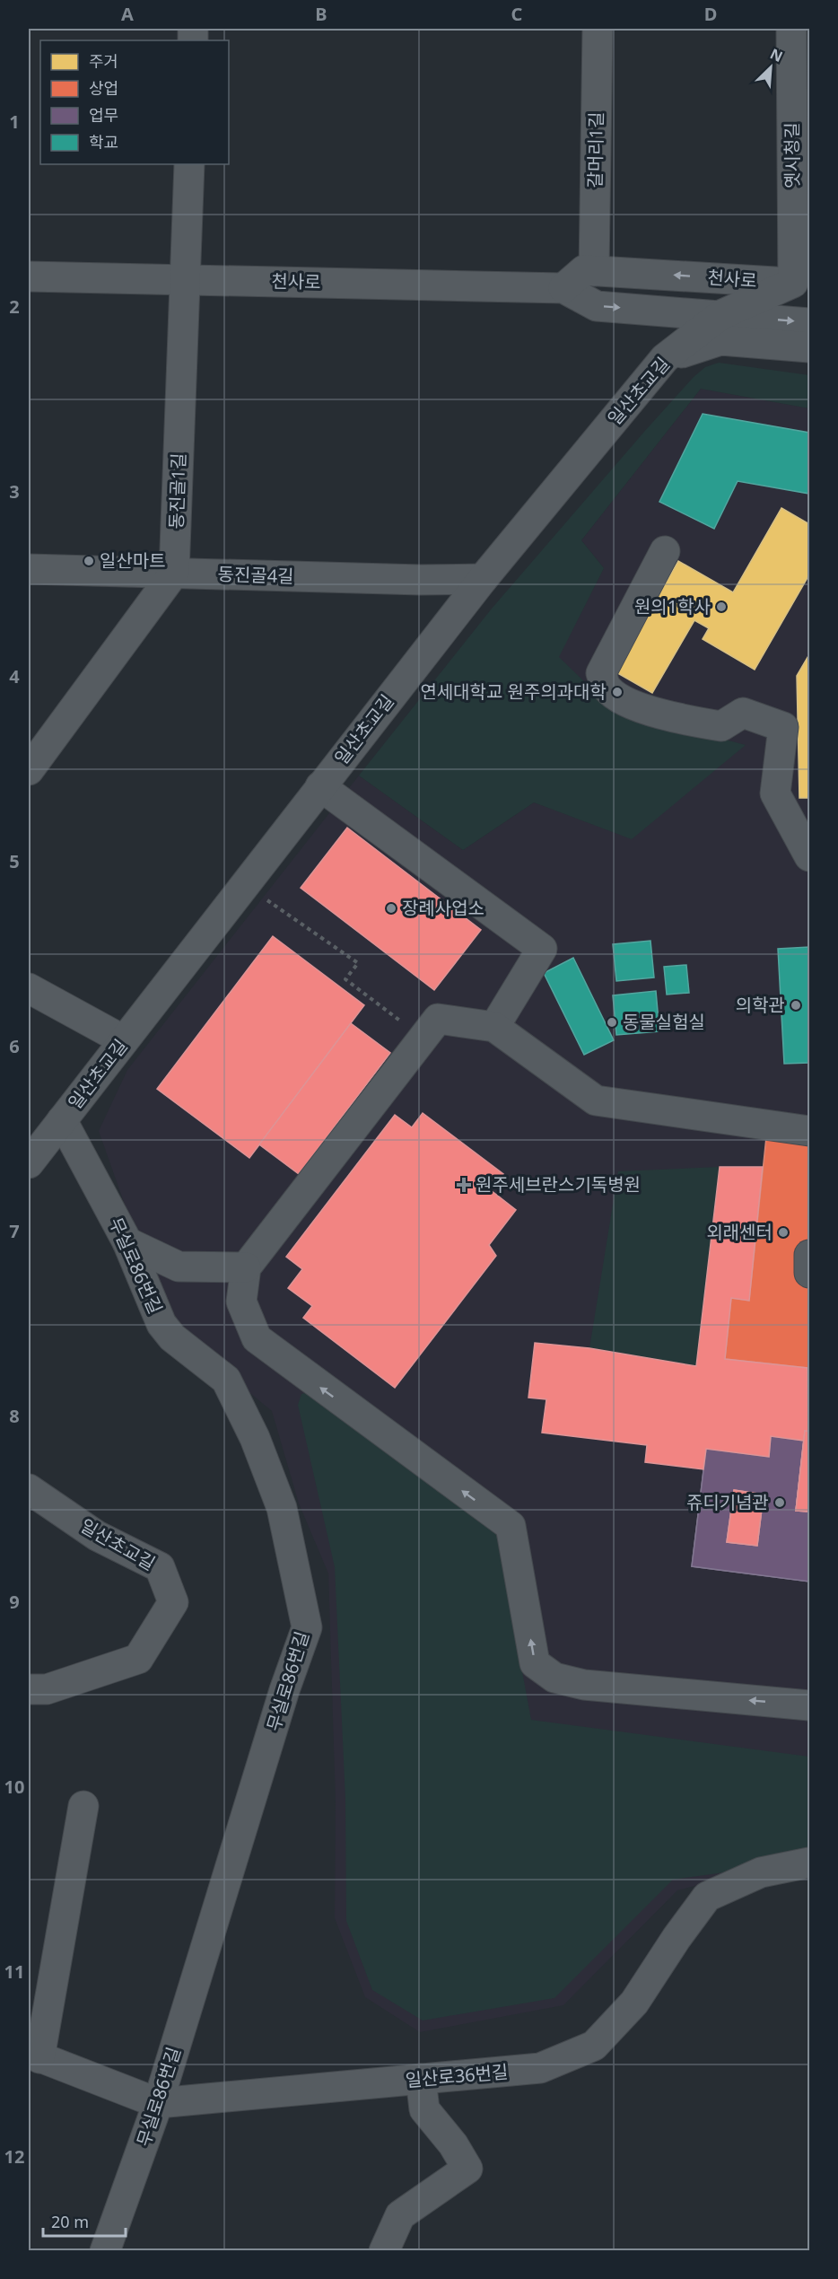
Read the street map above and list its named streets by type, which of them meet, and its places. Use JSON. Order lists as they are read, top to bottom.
{
  "streets": {
    "street": [
      "갈머리1길",
      "옛시청길",
      "천사로",
      "일산초교길",
      "동진골1길",
      "동진골4길",
      "무실로86번길",
      "일산로36번길"
    ]
  },
  "crossings": [
    ["갈머리1길", "천사로"],
    ["옛시청길", "천사로"],
    ["옛시청길", "일산초교길"],
    ["천사로", "일산초교길"],
    ["천사로", "동진골1길"],
    ["일산초교길", "동진골4길"],
    ["일산초교길", "무실로86번길"],
    ["동진골1길", "동진골4길"],
    ["무실로86번길", "일산로36번길"]
  ],
  "places": {
    "other": [
      "일산마트",
      "원의1학사",
      "연세대학교 원주의과대학",
      "장례사업소",
      "의학관",
      "동물실험실",
      "외래센터",
      "쥬디기념관"
    ],
    "health": ["원주세브란스기독병원"]
  },
  "legend": [
    "주거",
    "상업",
    "업무",
    "학교"
  ],
  "scale_bar": "20 m",
  "north": "top right",
  "grid": {
    "columns": [
      "A",
      "B",
      "C",
      "D"
    ],
    "rows": [
      "1",
      "2",
      "3",
      "4",
      "5",
      "6",
      "7",
      "8",
      "9",
      "10",
      "11",
      "12"
    ]
  }
}
